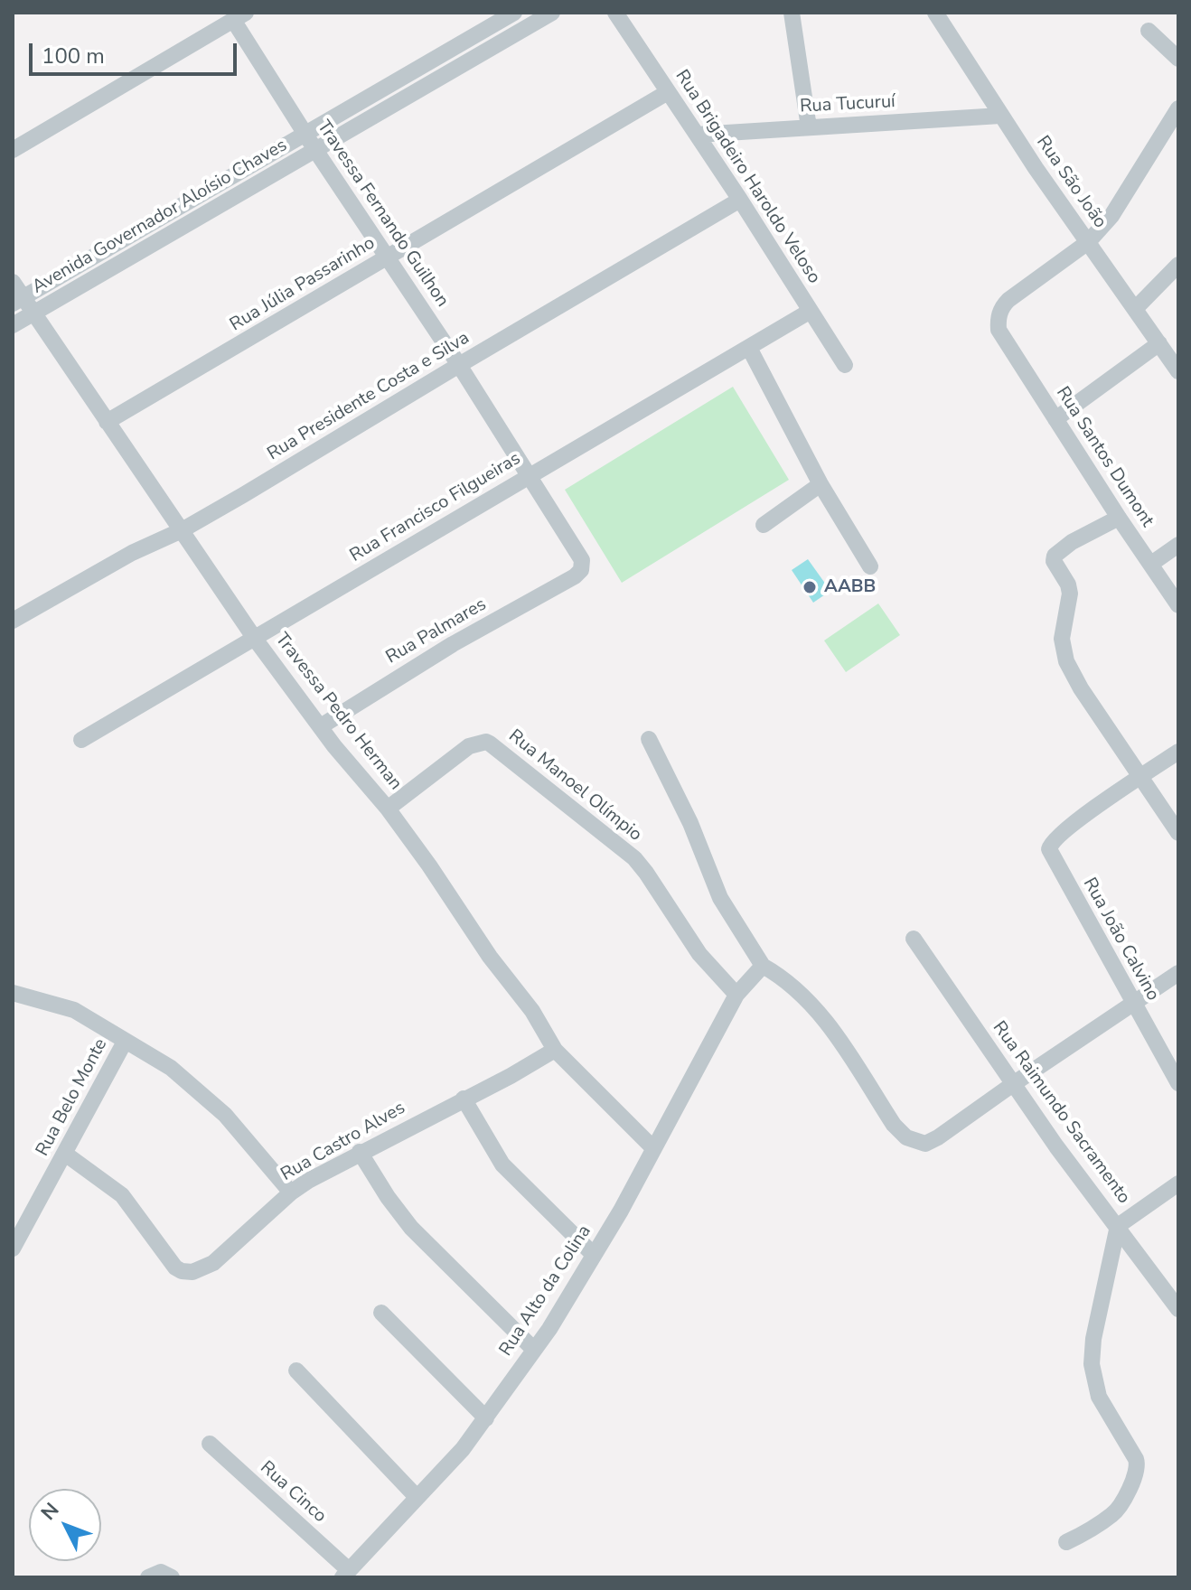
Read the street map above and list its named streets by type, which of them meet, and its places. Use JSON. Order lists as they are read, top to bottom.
{
  "streets": {
    "street": [
      "Rua Tucuruí",
      "Rua Brigadeiro Haroldo Veloso",
      "Rua São João",
      "Travessa Fernando Guilhon",
      "Avenida Governador Aloísio Chaves",
      "Rua Júlia Passarinho",
      "Rua Presidente Costa e Silva",
      "Rua Santos Dumont",
      "Rua Francisco Filgueiras",
      "Rua Palmares",
      "Travessa Pedro Herman",
      "Rua Manoel Olímpio",
      "Rua João Calvino",
      "Rua Belo Monte",
      "Rua Raimundo Sacramento",
      "Rua Castro Alves",
      "Rua Alto da Colina",
      "Rua Cinco"
    ]
  },
  "crossings": [
    ["Rua Tucuruí", "Rua Brigadeiro Haroldo Veloso"],
    ["Rua Tucuruí", "Rua São João"],
    ["Rua Brigadeiro Haroldo Veloso", "Rua Júlia Passarinho"],
    ["Rua Brigadeiro Haroldo Veloso", "Rua Presidente Costa e Silva"],
    ["Rua Brigadeiro Haroldo Veloso", "Rua Francisco Filgueiras"],
    ["Rua São João", "Rua Santos Dumont"],
    ["Travessa Fernando Guilhon", "Avenida Governador Aloísio Chaves"],
    ["Travessa Fernando Guilhon", "Rua Júlia Passarinho"],
    ["Travessa Fernando Guilhon", "Rua Presidente Costa e Silva"],
    ["Travessa Fernando Guilhon", "Rua Francisco Filgueiras"],
    ["Travessa Fernando Guilhon", "Rua Palmares"],
    ["Avenida Governador Aloísio Chaves", "Travessa Pedro Herman"],
    ["Rua Júlia Passarinho", "Travessa Pedro Herman"],
    ["Rua Presidente Costa e Silva", "Travessa Pedro Herman"],
    ["Rua Francisco Filgueiras", "Travessa Pedro Herman"],
    ["Rua Palmares", "Travessa Pedro Herman"],
    ["Travessa Pedro Herman", "Rua Manoel Olímpio"],
    ["Travessa Pedro Herman", "Rua Castro Alves"],
    ["Travessa Pedro Herman", "Rua Alto da Colina"],
    ["Rua Manoel Olímpio", "Rua Alto da Colina"],
    ["Rua Belo Monte", "Rua Castro Alves"],
    ["Rua Alto da Colina", "Rua Cinco"]
  ],
  "places": ["AABB"],
  "scale_bar": "100 m",
  "north": "top left"
}
